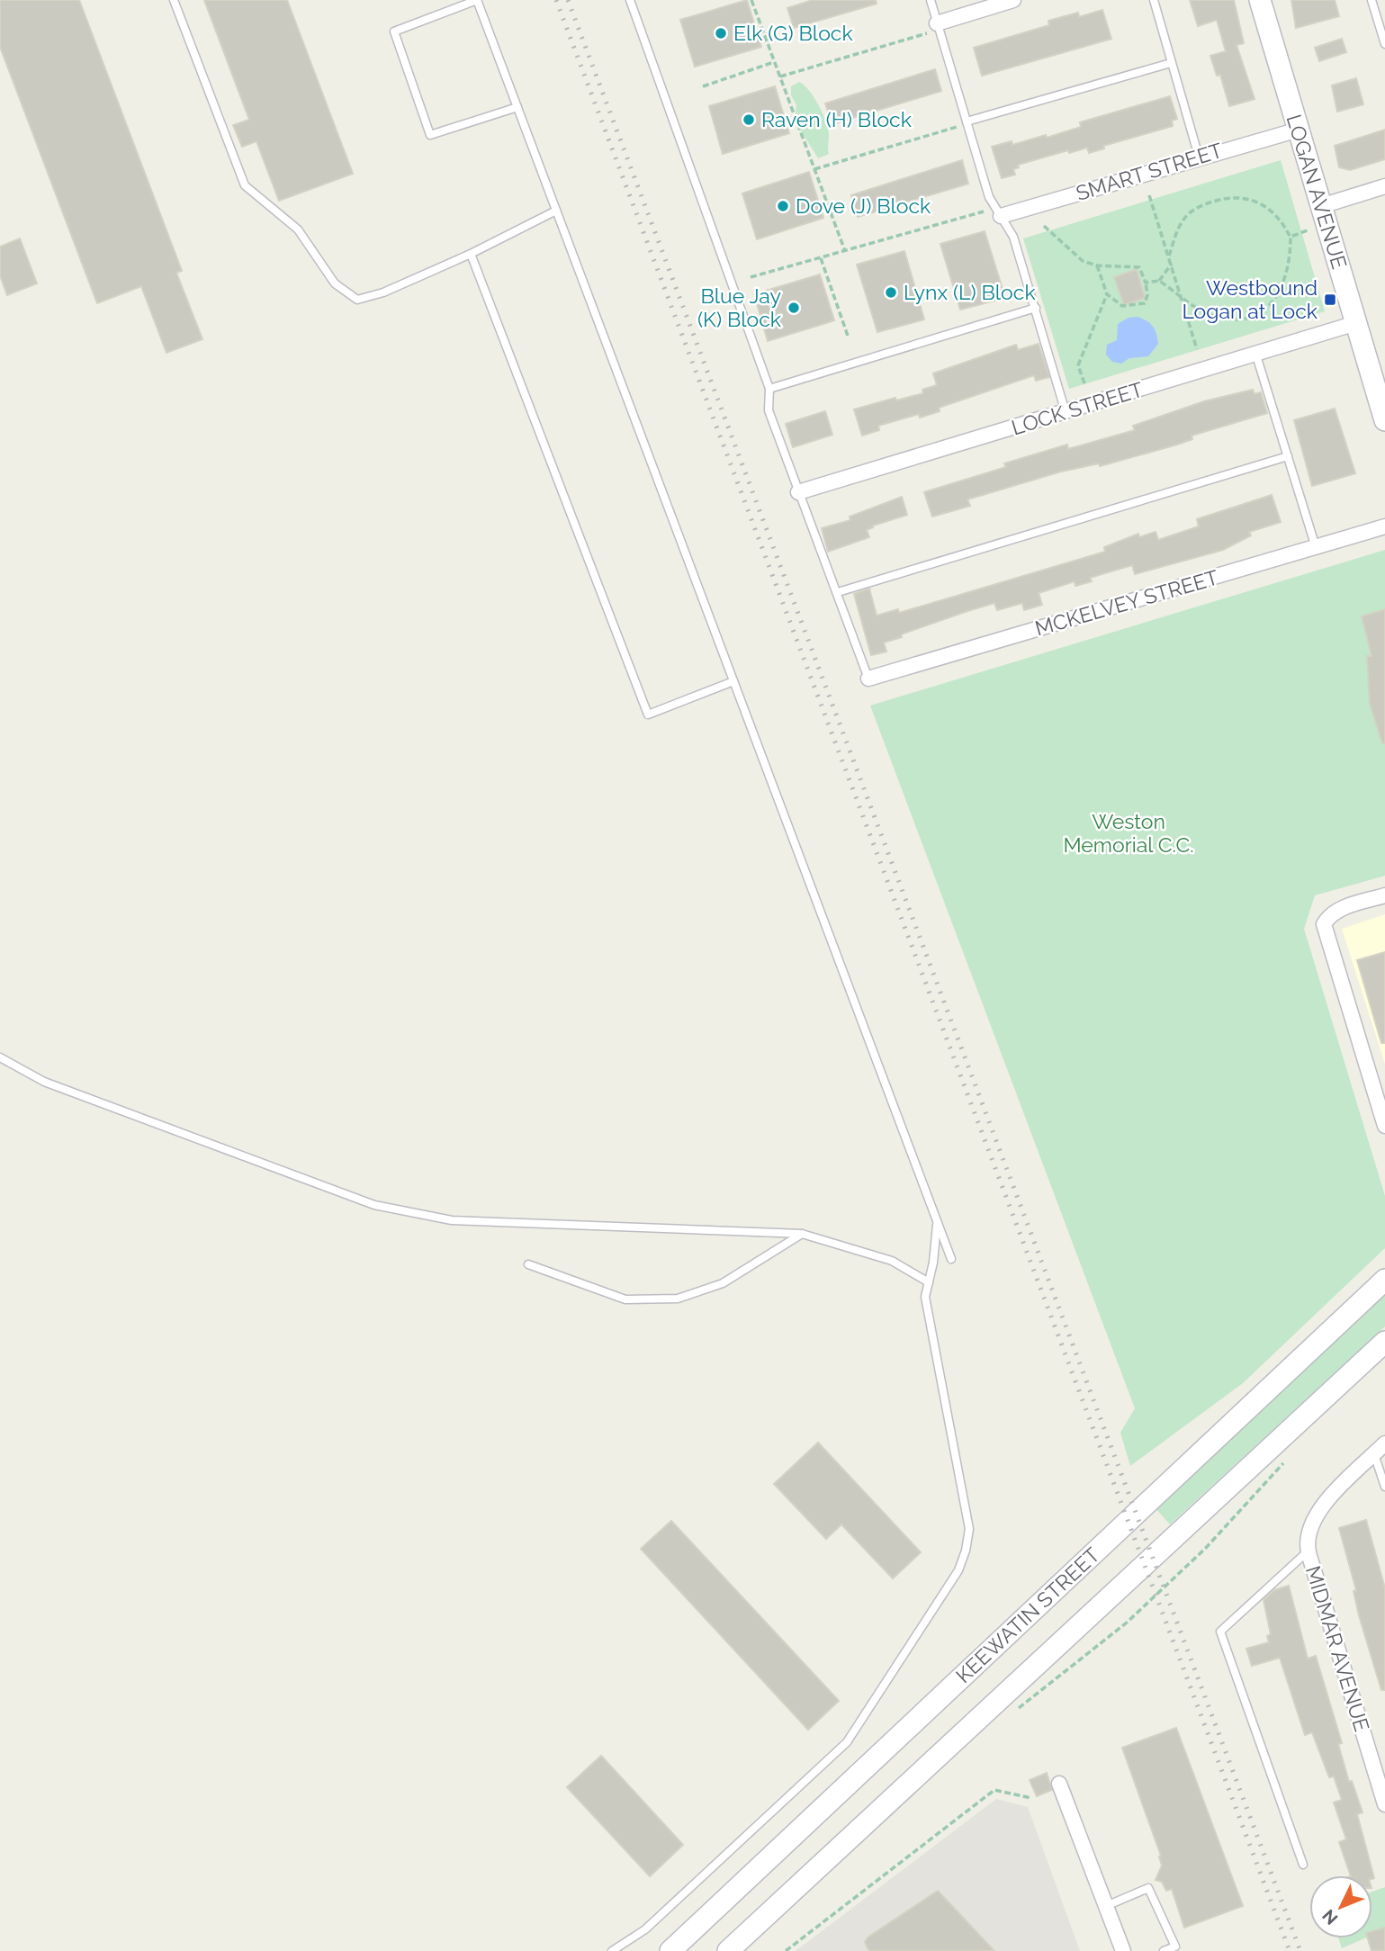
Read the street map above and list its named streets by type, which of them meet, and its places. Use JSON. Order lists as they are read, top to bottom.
{
  "streets": {
    "main road": ["LOGAN AVENUE", "KEEWATIN STREET"],
    "street": [
      "SMART STREET",
      "LOCK STREET",
      "MCKELVEY STREET",
      "MIDMAR AVENUE"
    ]
  },
  "crossings": [
    ["SMART STREET", "LOGAN AVENUE"],
    ["LOGAN AVENUE", "LOCK STREET"]
  ],
  "parks": ["Weston Memorial C.C."],
  "places": {
    "other": [
      "Elk (G) Block",
      "Raven (H) Block",
      "Dove (J) Block",
      "Lynx (L) Block",
      "Blue Jay (K) Block"
    ],
    "transit": ["Westbound Logan at Lock"]
  },
  "north": "bottom left"
}
